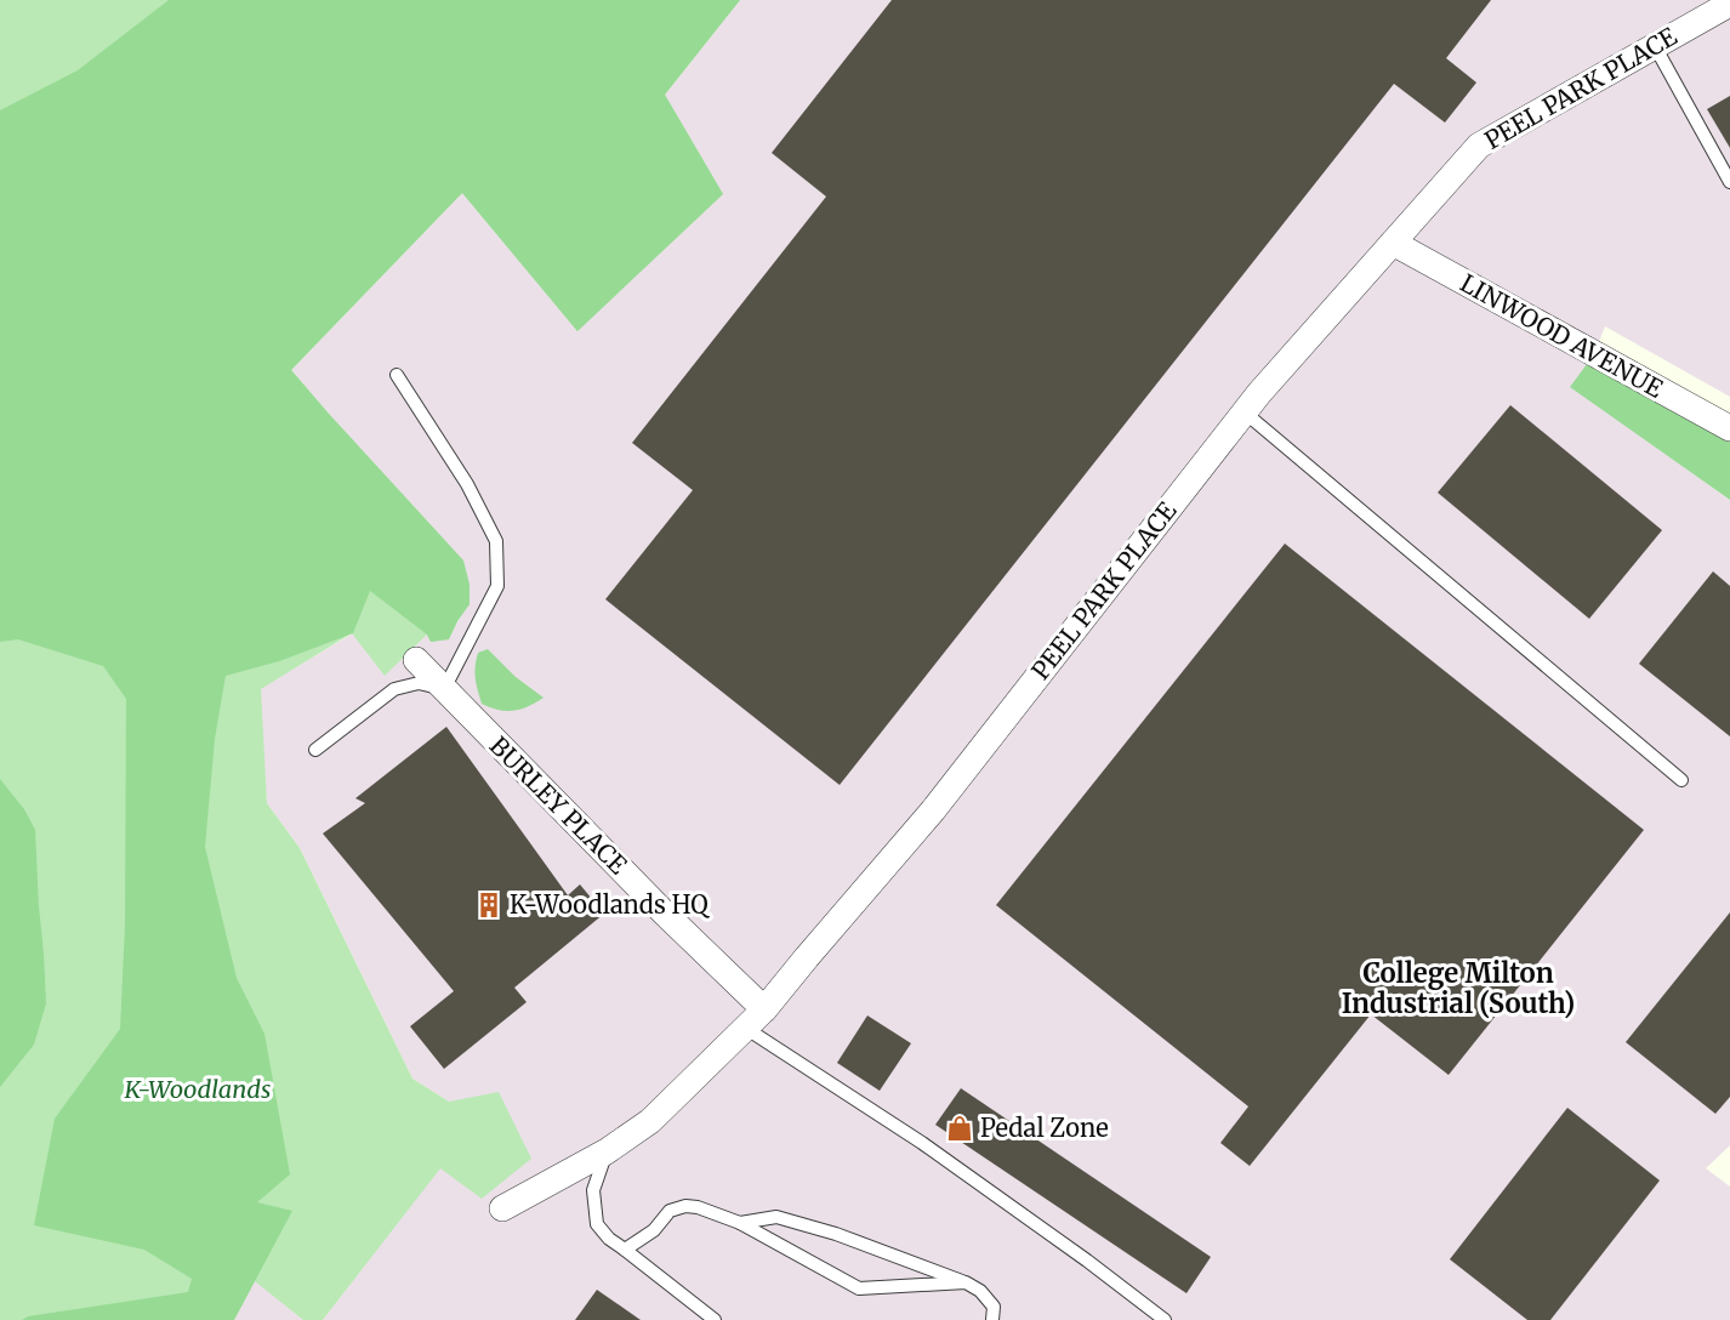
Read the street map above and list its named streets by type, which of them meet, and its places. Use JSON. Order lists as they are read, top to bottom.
{
  "streets": {
    "street": ["PEEL PARK PLACE", "LINWOOD AVENUE", "BURLEY PLACE"]
  },
  "crossings": [
    ["PEEL PARK PLACE", "LINWOOD AVENUE"],
    ["PEEL PARK PLACE", "BURLEY PLACE"]
  ],
  "districts": ["College Milton Industrial (South)"],
  "parks": ["K-Woodlands"],
  "places": {
    "building": ["K-Woodlands HQ"],
    "shop": ["Pedal Zone"]
  }
}
